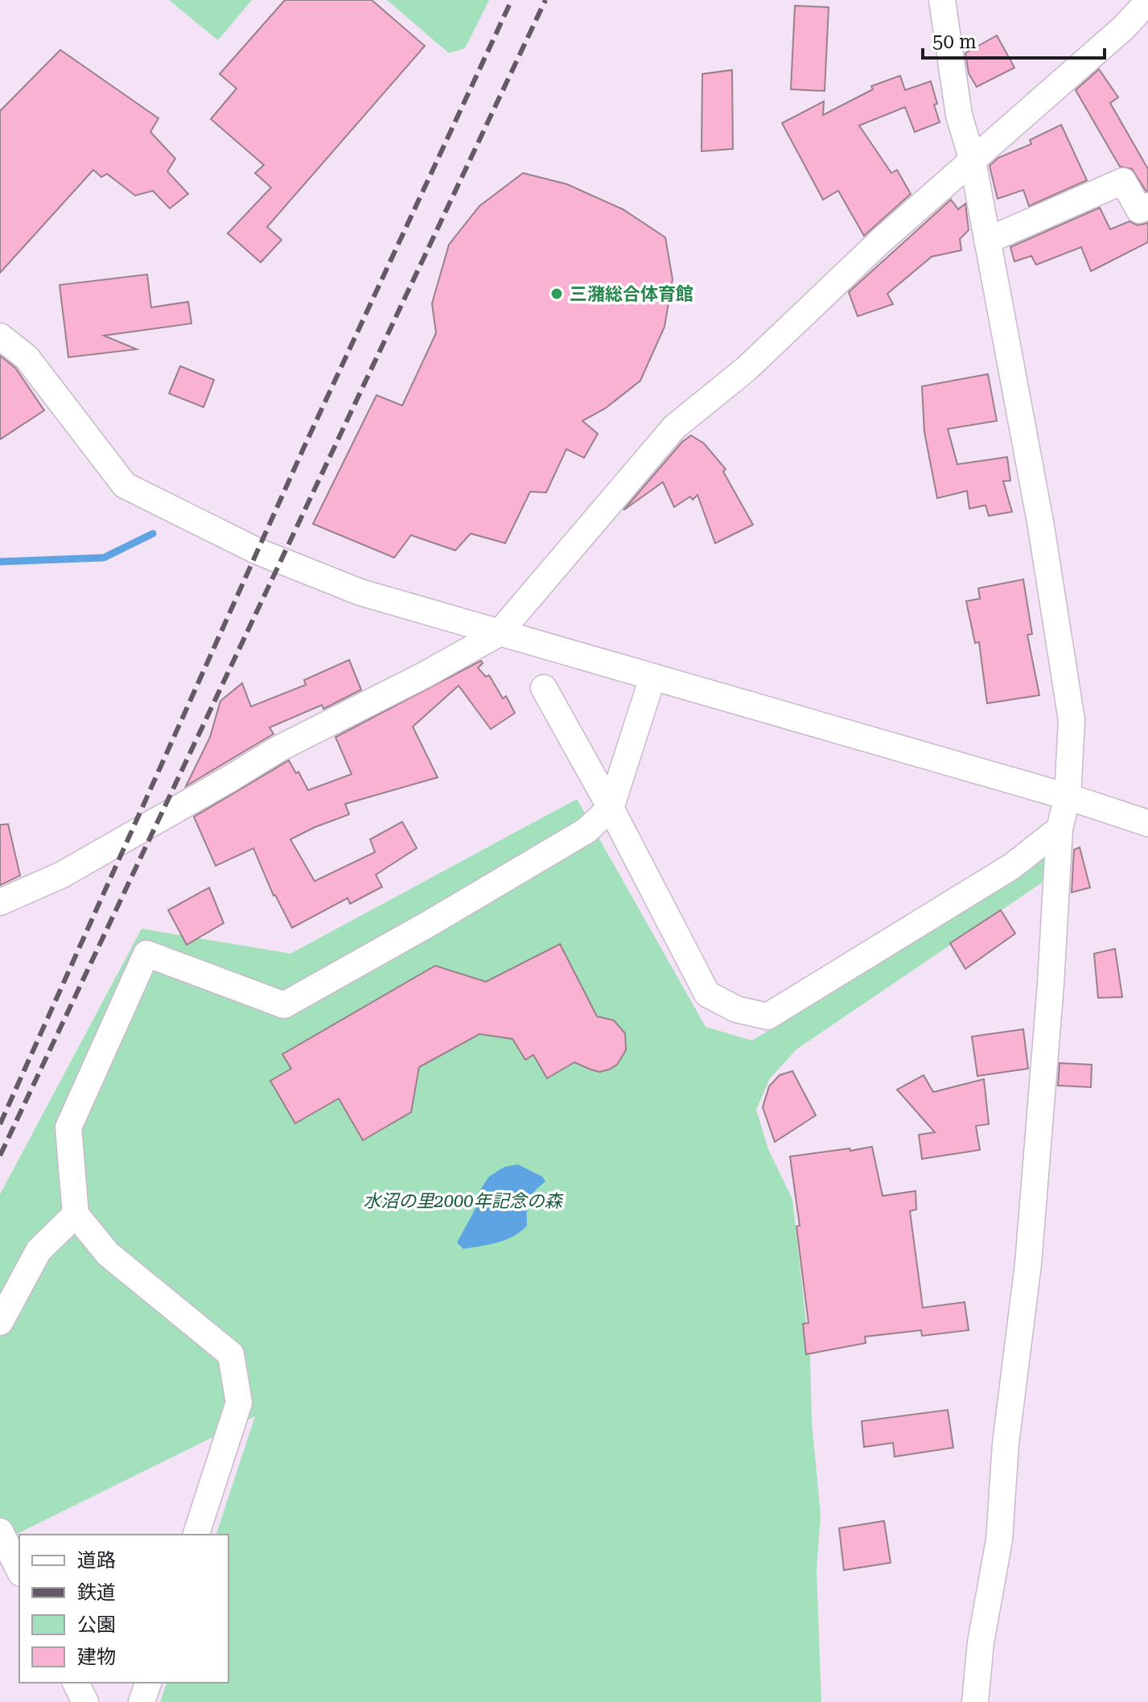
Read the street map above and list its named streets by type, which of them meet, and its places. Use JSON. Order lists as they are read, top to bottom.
{
  "parks": ["水沼の里2000年記念の森"],
  "places": ["三潴総合体育館"],
  "legend": [
    "道路",
    "鉄道",
    "公園",
    "建物"
  ],
  "scale_bar": "50 m"
}
